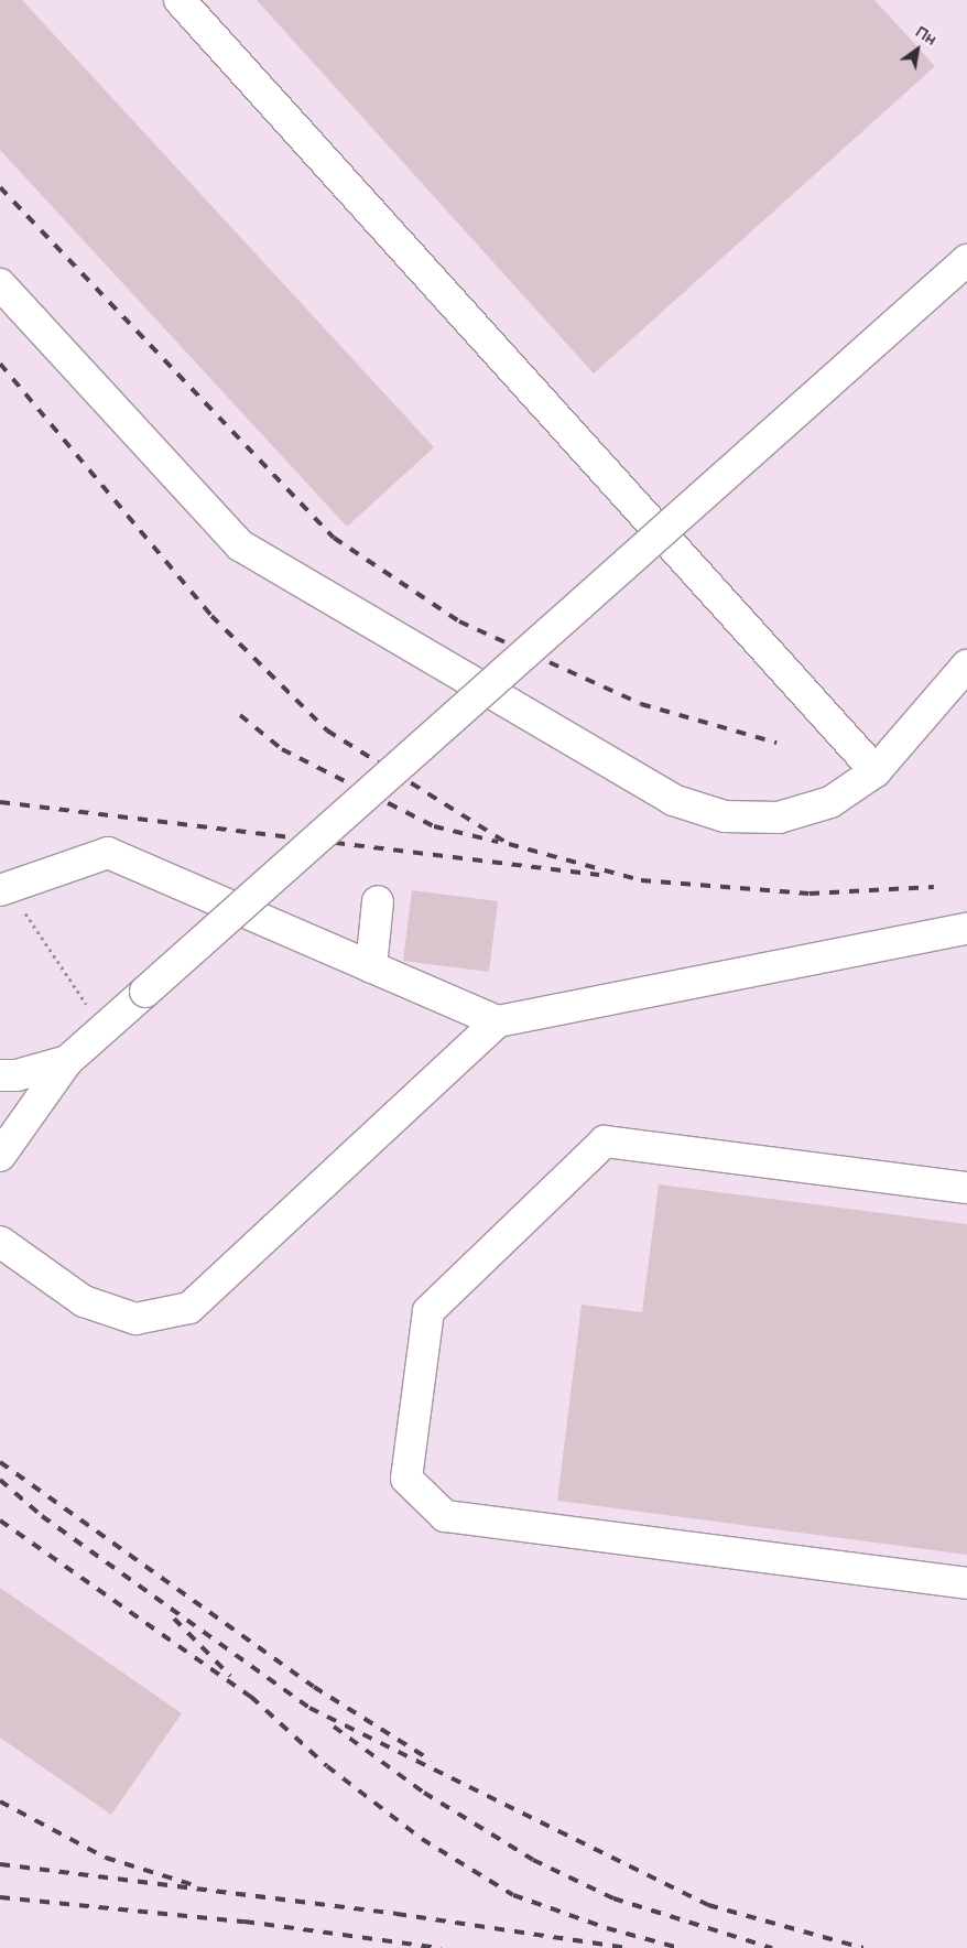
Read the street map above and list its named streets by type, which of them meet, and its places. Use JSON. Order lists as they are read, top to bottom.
{
  "north": "top right"
}
